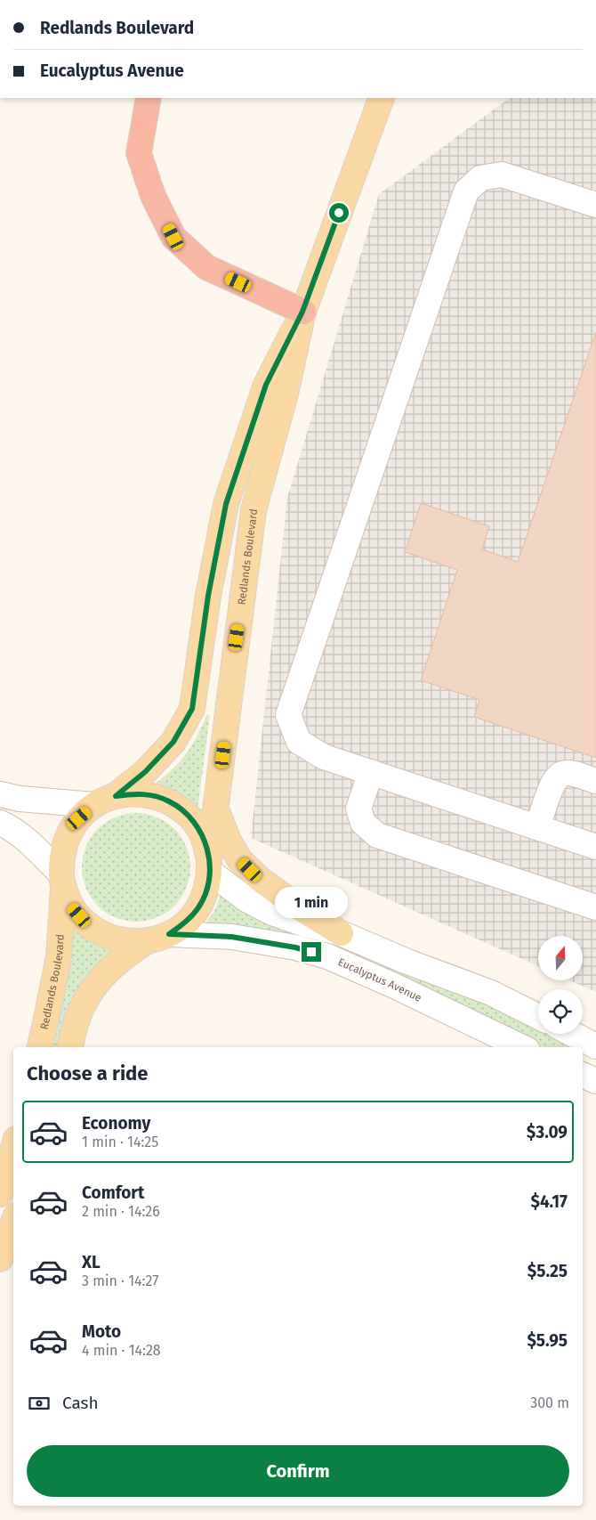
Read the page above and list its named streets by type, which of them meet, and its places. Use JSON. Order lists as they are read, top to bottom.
{
  "streets": {
    "main road": ["Redlands Boulevard"],
    "street": ["Eucalyptus Avenue"]
  },
  "crossings": [
    ["Redlands Boulevard", "Eucalyptus Avenue"]
  ],
  "north": "top",
  "page": {
    "banner": ["Redlands Boulevard", "Eucalyptus Avenue"],
    "bubble": "1 min",
    "heading": "Choose a ride",
    "list": [
      {
        "name": "Economy",
        "note": "1 min · 14:25",
        "value": "$3.09"
      },
      {
        "name": "Comfort",
        "note": "2 min · 14:26",
        "value": "$4.17"
      },
      {
        "name": "XL",
        "note": "3 min · 14:27",
        "value": "$5.25"
      },
      {
        "name": "Moto",
        "note": "4 min · 14:28",
        "value": "$5.95"
      }
    ],
    "pay": ["Cash", "300 m"],
    "buttons": "Confirm"
  }
}
